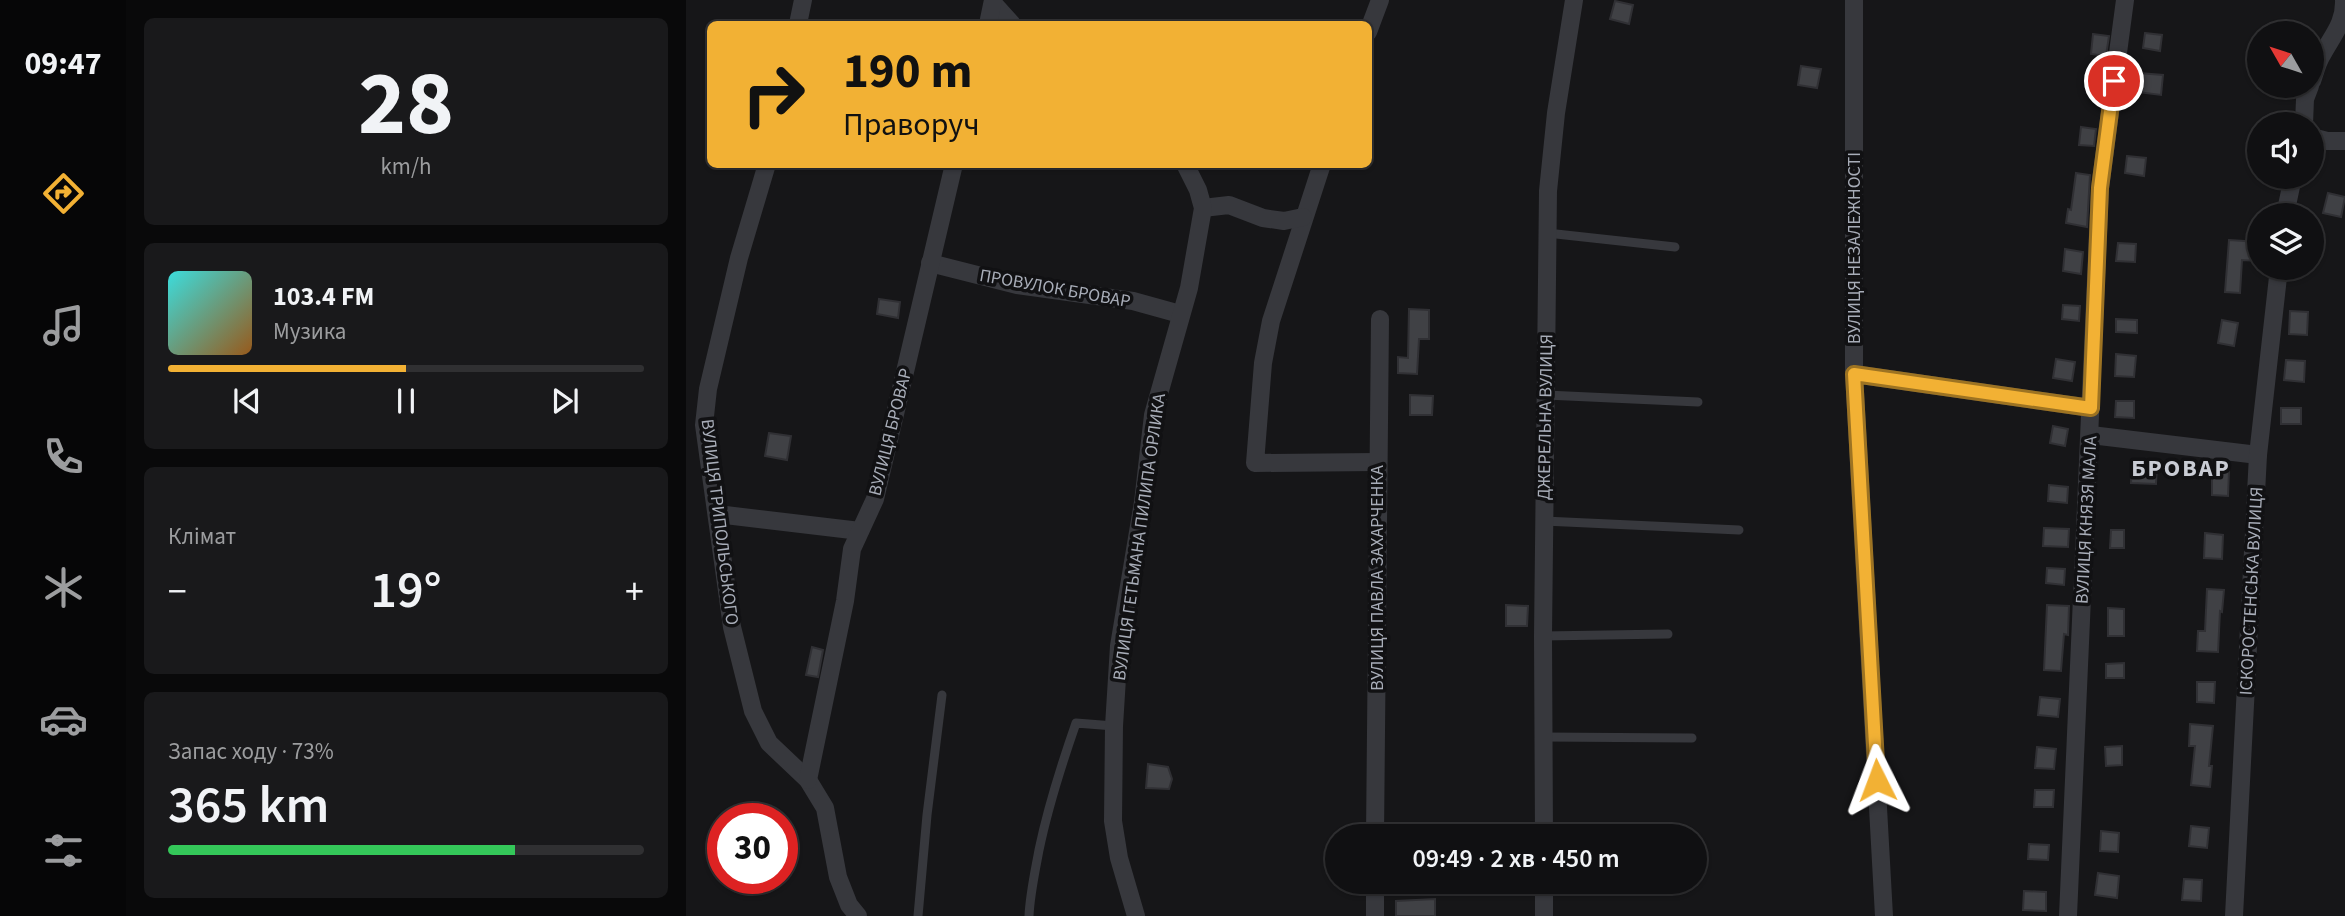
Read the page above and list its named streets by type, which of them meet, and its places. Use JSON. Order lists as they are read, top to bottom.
{
  "streets": {
    "street": [
      "ВУЛИЦЯ НЕЗАЛЕЖНОСТІ",
      "ПРОВУЛОК БРОВАР",
      "ДЖЕРЕЛЬНА ВУЛИЦЯ",
      "ВУЛИЦЯ БРОВАР",
      "ВУЛИЦЯ КНЯЗЯ МАЛА",
      "ВУЛИЦЯ ТРИПОЛЬСЬКОГО",
      "ВУЛИЦЯ ГЕТЬМАНА ПИЛИПА ОРЛИКА",
      "ВУЛИЦЯ ПАВЛА ЗАХАРЧЕНКА",
      "ІСКОРОСТЕНСЬКА ВУЛИЦЯ"
    ]
  },
  "crossings": [
    ["ПРОВУЛОК БРОВАР", "ВУЛИЦЯ БРОВАР"],
    ["ПРОВУЛОК БРОВАР", "ВУЛИЦЯ ГЕТЬМАНА ПИЛИПА ОРЛИКА"],
    ["ВУЛИЦЯ БРОВАР", "ВУЛИЦЯ ТРИПОЛЬСЬКОГО"]
  ],
  "districts": ["БРОВАР"],
  "north": "top left",
  "page": {
    "tabs": "09:47",
    "tile": [
      ["28", "km/h"],
      "Клімат",
      ["Запас ходу · 73%", "365 km"]
    ],
    "turn": ["190 m", "Праворуч"],
    "song": ["103.4 FM", "Музика"],
    "heat": ["−", "19°", "+"],
    "limit": "30",
    "trip": "09:49 · 2 хв · 450 m"
  }
}
